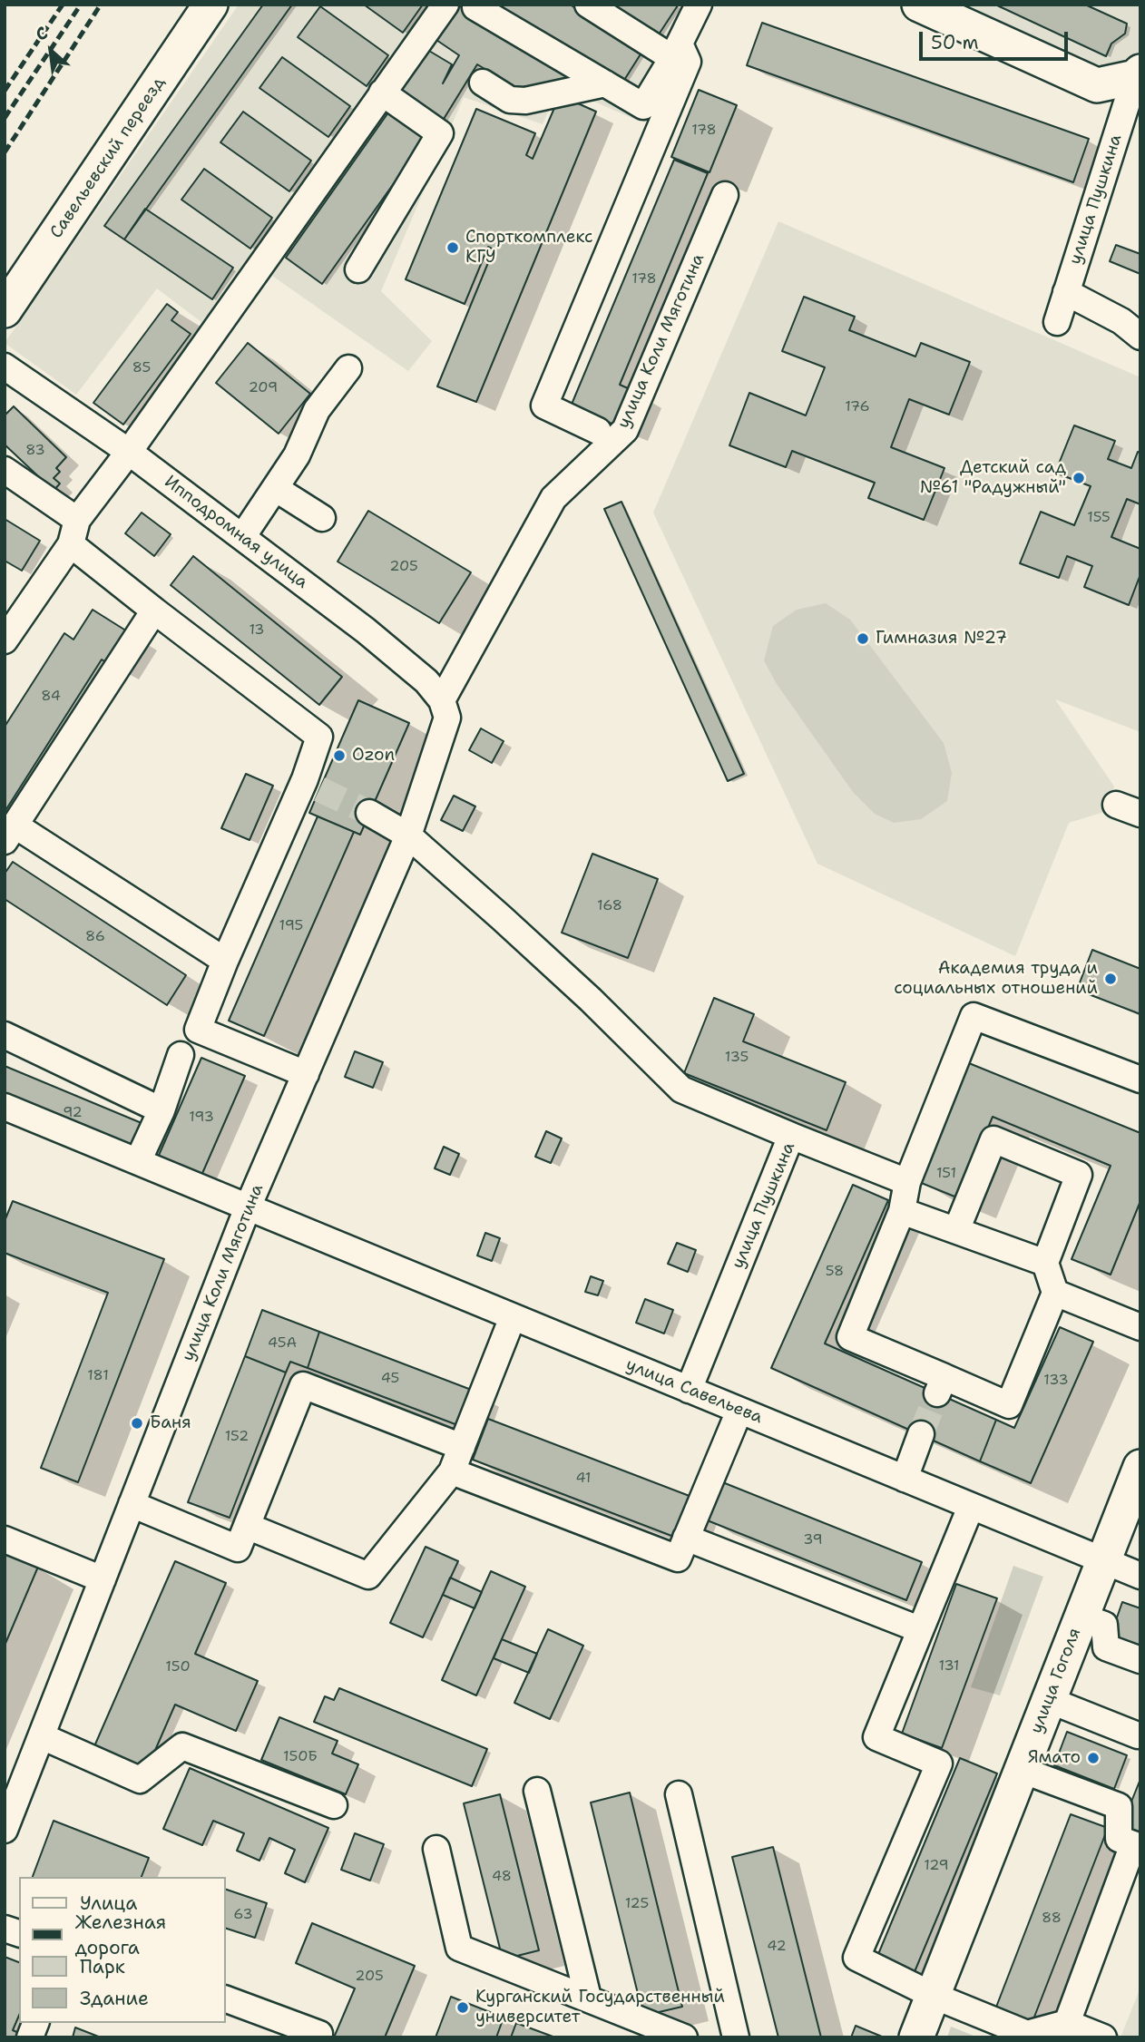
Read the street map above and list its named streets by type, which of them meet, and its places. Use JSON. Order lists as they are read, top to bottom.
{
  "streets": {
    "main road": ["Савельевский переезд", "улица Гоголя"],
    "street": [
      "улица Пушкина",
      "улица Коли Мяготина",
      "Ипподромная улица",
      "улица Савельева"
    ]
  },
  "crossings": [
    ["улица Пушкина", "улица Савельева"],
    ["улица Коли Мяготина", "Ипподромная улица"],
    ["улица Коли Мяготина", "улица Савельева"],
    ["улица Савельева", "улица Гоголя"]
  ],
  "places": [
    "Спорткомплекс КГУ",
    "Детский сад №61 \"Радужный\"",
    "Гимназия №27",
    "Ozon",
    "Академия труда и социальных отношений",
    "Баня",
    "Ямато",
    "Курганский Государственный университет"
  ],
  "house_numbers": [
    "178",
    "178",
    "85",
    "209",
    "176",
    "83",
    "155",
    "205",
    "13",
    "84",
    "168",
    "195",
    "86",
    "135",
    "92",
    "193",
    "151",
    "58",
    "45А",
    "181",
    "45",
    "133",
    "152",
    "41",
    "39",
    "131",
    "150",
    "150Б",
    "129",
    "48",
    "125",
    "63",
    "88",
    "42",
    "205"
  ],
  "legend": [
    "Улица",
    "Железная дорога",
    "Парк",
    "Здание"
  ],
  "scale_bar": "50 m",
  "north": "top left"
}
